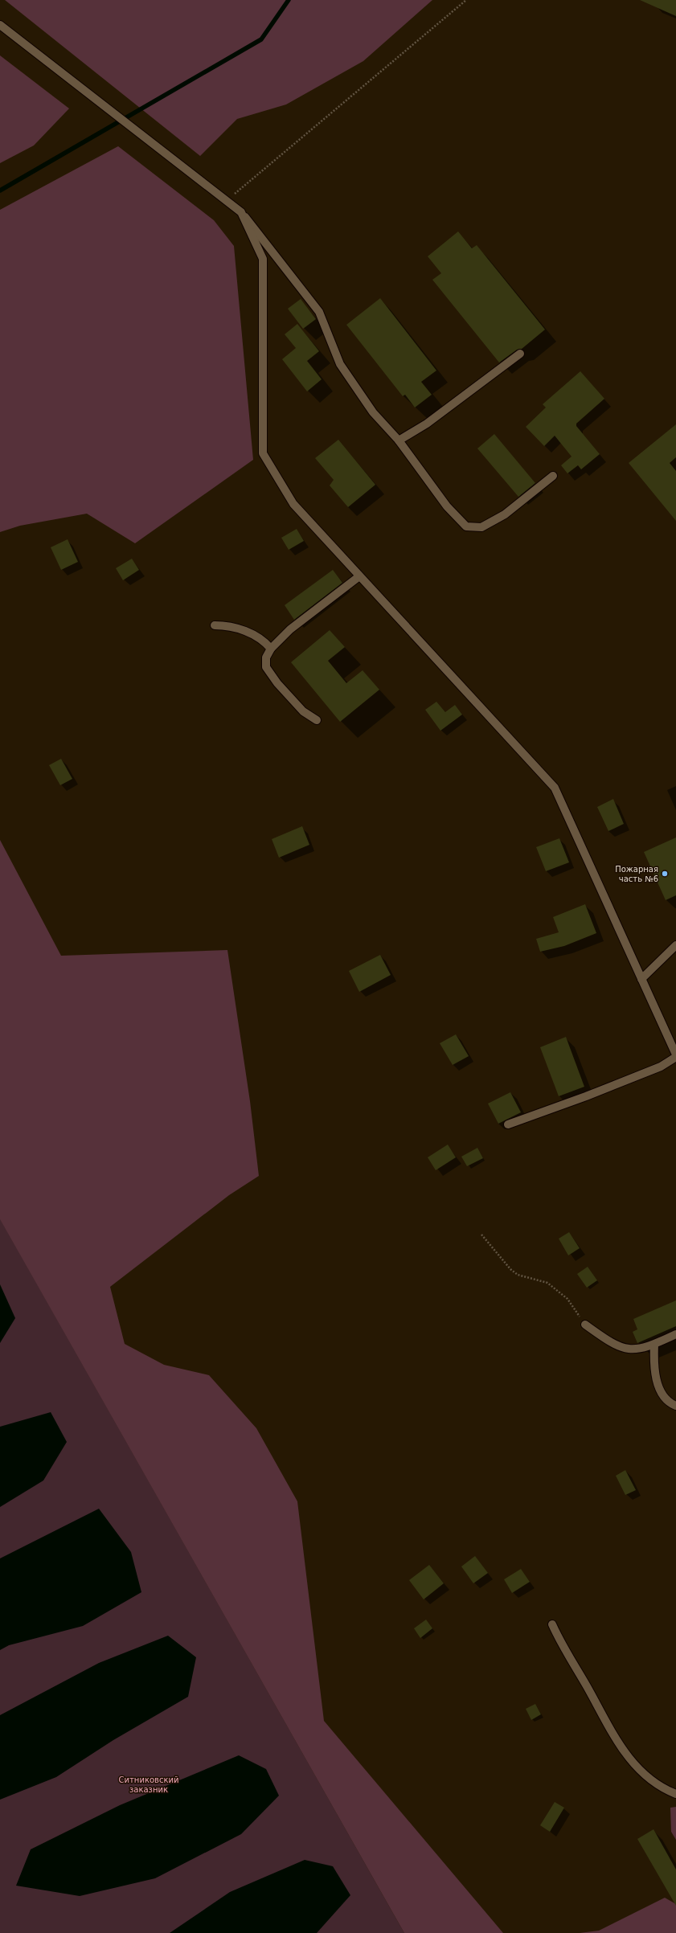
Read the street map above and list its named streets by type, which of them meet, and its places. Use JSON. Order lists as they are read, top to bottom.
{
  "parks": ["Ситниковский заказник"],
  "places": ["Пожарная часть №6"]
}
